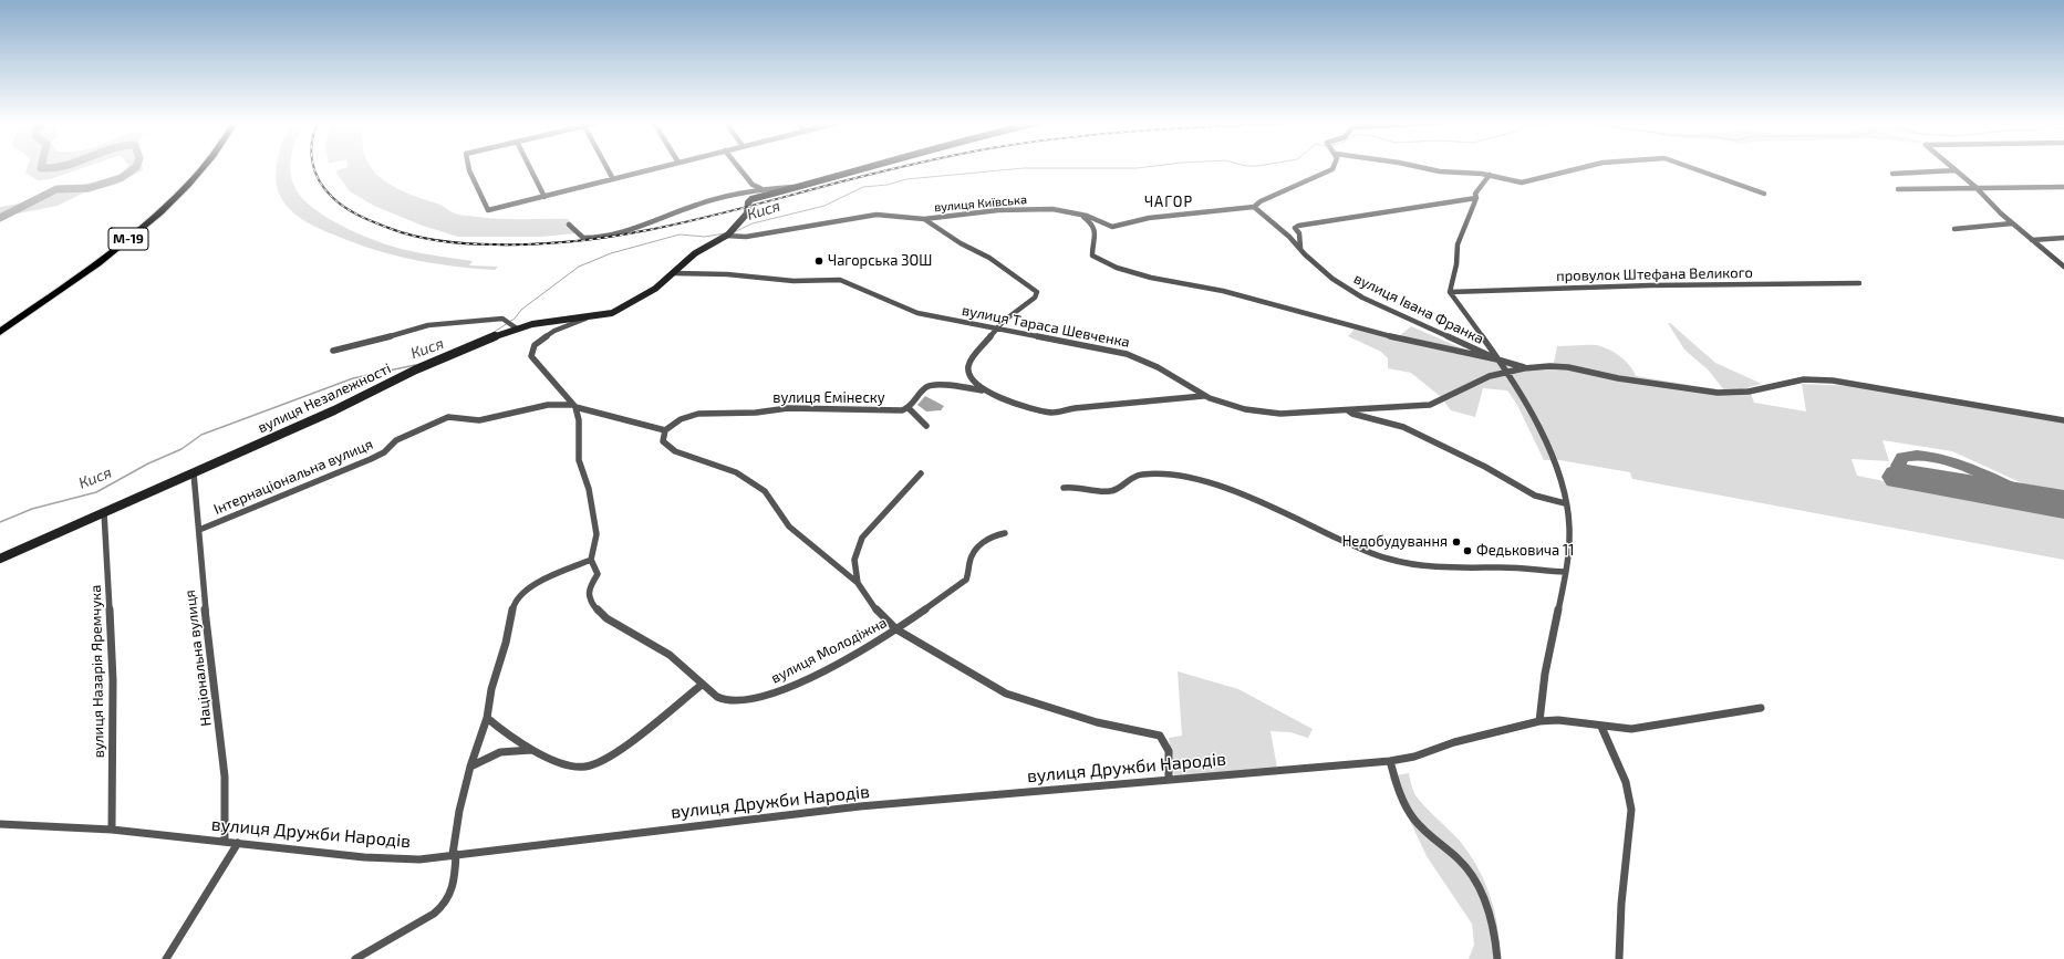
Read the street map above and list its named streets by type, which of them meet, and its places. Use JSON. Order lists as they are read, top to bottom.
{
  "streets": {
    "highway": ["М-19"],
    "street": [
      "вулиця Київська",
      "провулок Штефана Великого",
      "вулиця Івана Франка",
      "вулиця Тараса Шевченка",
      "вулиця Незалежності",
      "вулиця Емінеску",
      "Інтернаціональна вулиця",
      "вулиця Молодіжна",
      "Національна вулиця",
      "вулиця Назарія Яремчука",
      "вулиця Дружби Народів"
    ]
  },
  "crossings": [
    ["вулиця Київська", "вулиця Івана Франка"],
    ["вулиця Київська", "вулиця Незалежності"],
    ["вулиця Тараса Шевченка", "вулиця Незалежності"],
    ["вулиця Незалежності", "Національна вулиця"],
    ["вулиця Незалежності", "вулиця Назарія Яремчука"],
    ["вулиця Емінеску", "Інтернаціональна вулиця"],
    ["Інтернаціональна вулиця", "вулиця Молодіжна"],
    ["Інтернаціональна вулиця", "Національна вулиця"],
    ["Національна вулиця", "вулиця Дружби Народів"],
    ["вулиця Назарія Яремчука", "вулиця Дружби Народів"]
  ],
  "districts": ["ЧАГОР"],
  "water": ["Кися"],
  "places": ["Чагорська ЗОШ", "Недобудування", "Федьковича 11"]
}
